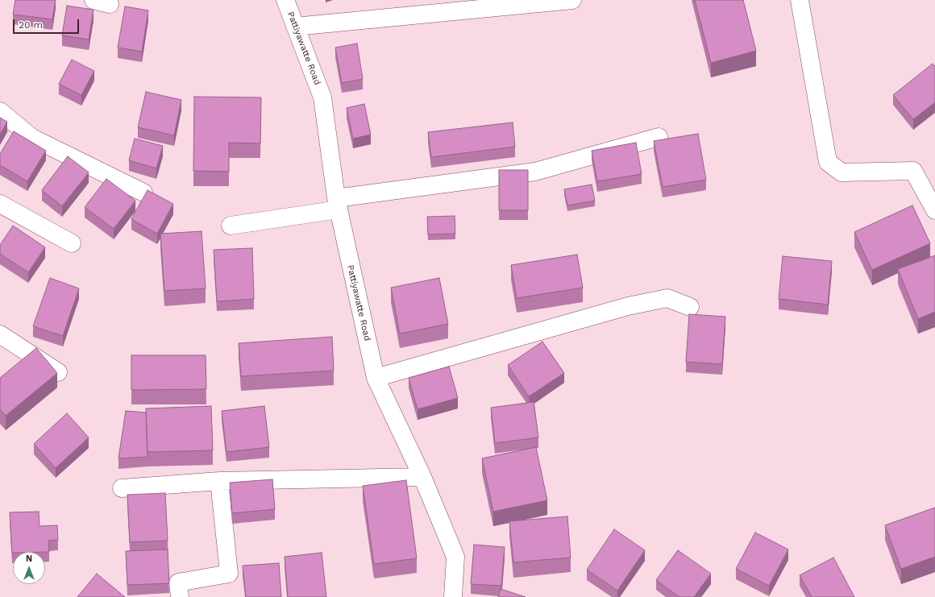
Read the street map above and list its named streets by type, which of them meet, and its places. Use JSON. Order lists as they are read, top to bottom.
{
  "streets": {
    "street": ["Pattiyawatte Road"]
  },
  "scale_bar": "20 m",
  "north": "top"
}
